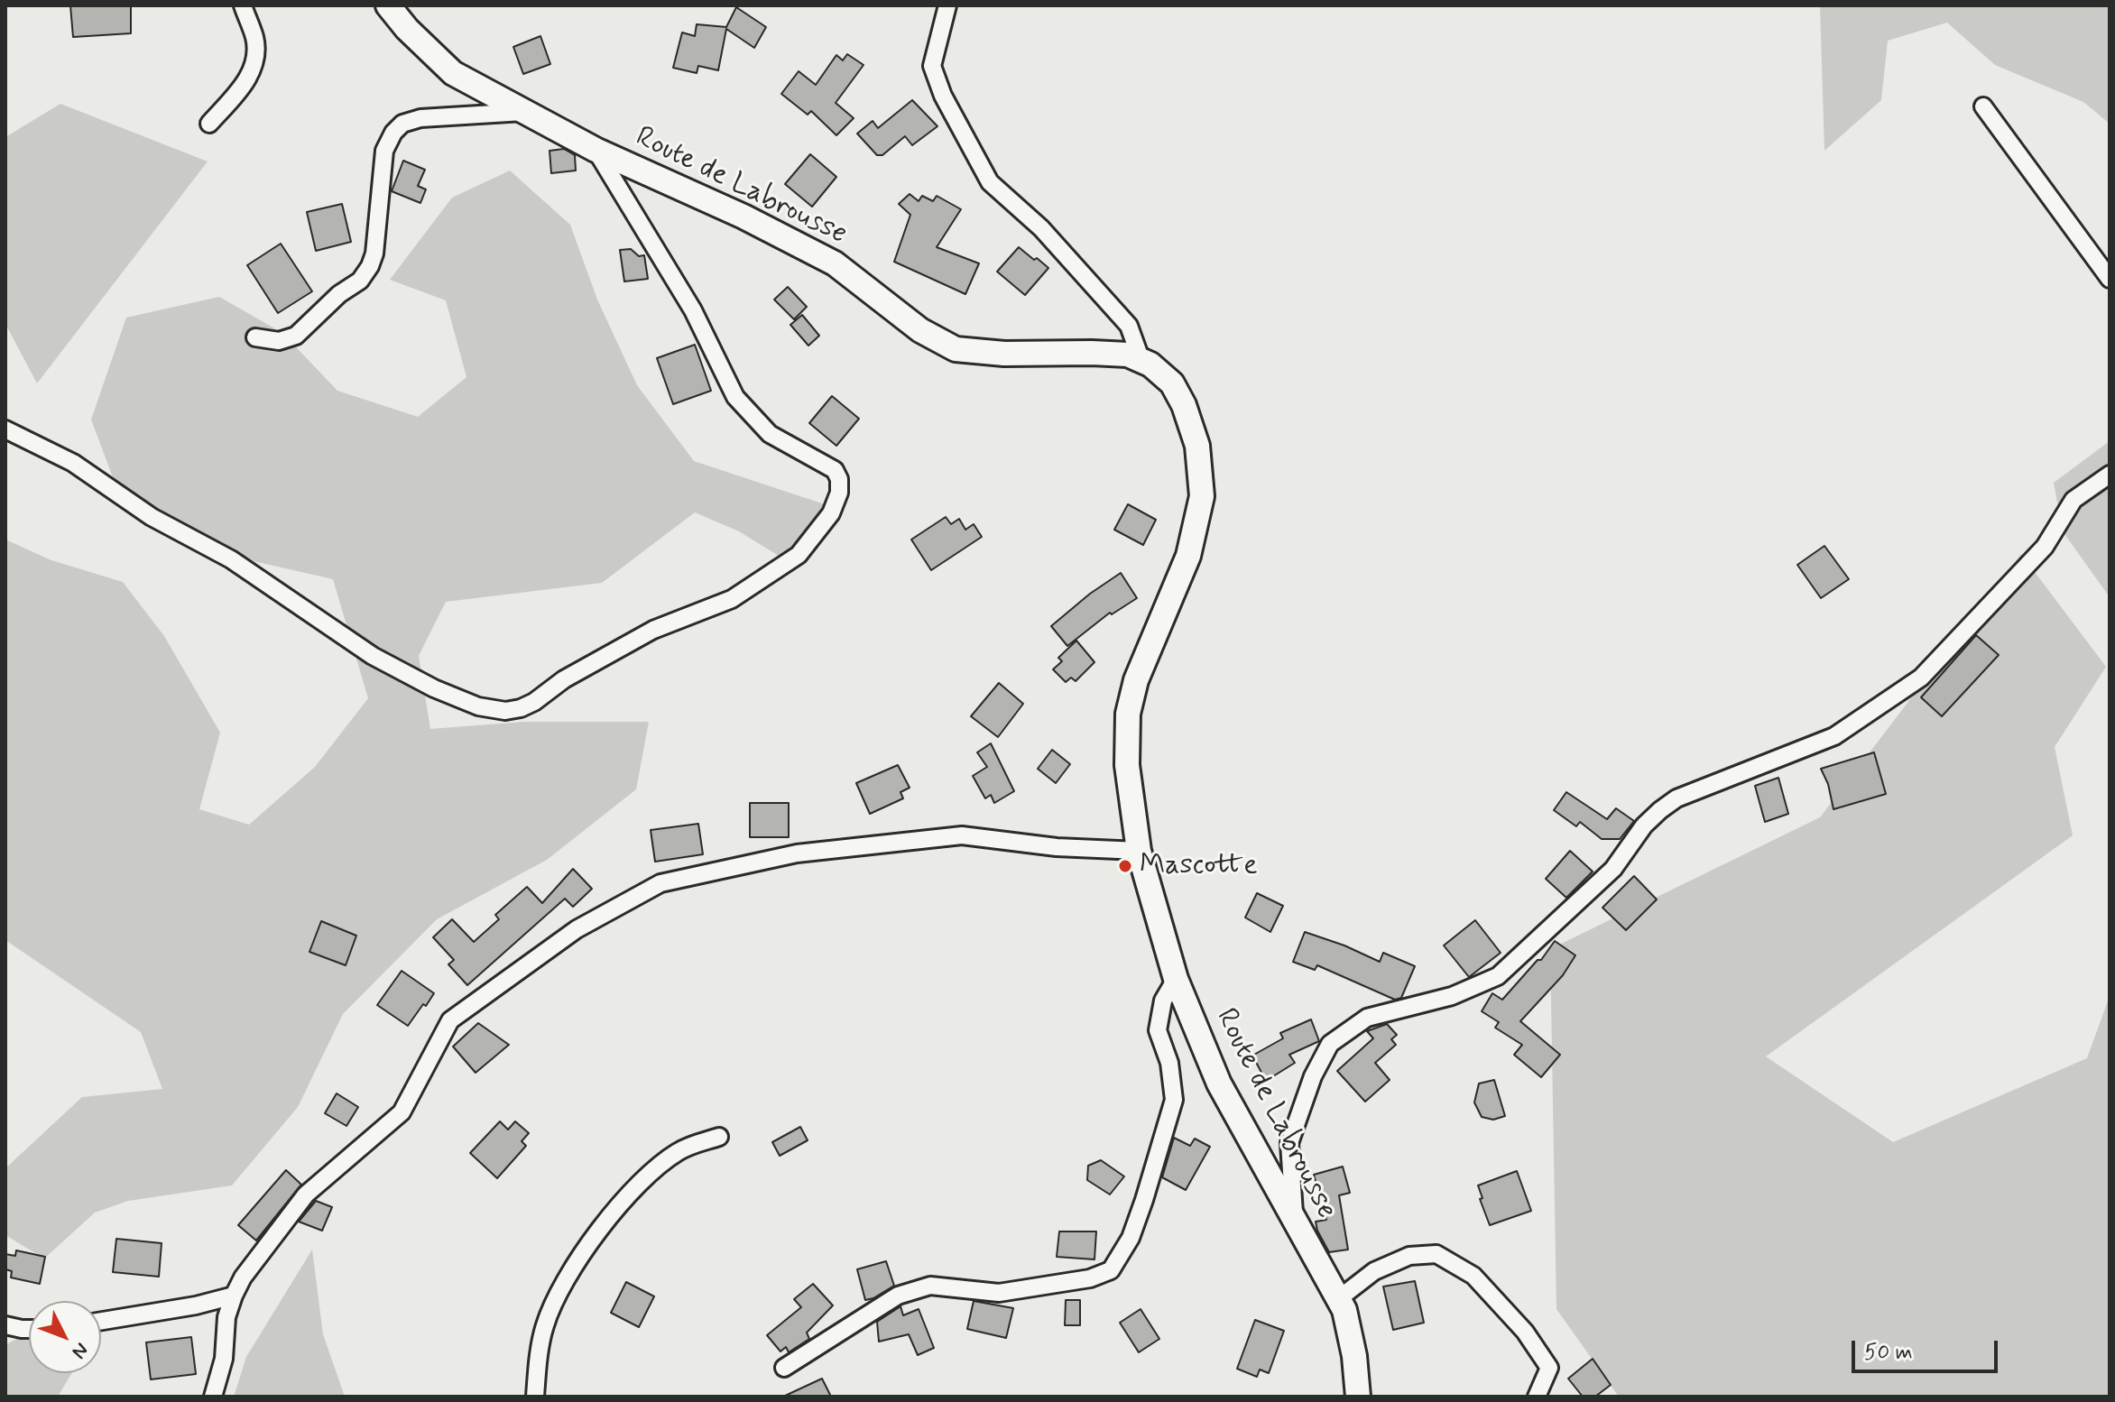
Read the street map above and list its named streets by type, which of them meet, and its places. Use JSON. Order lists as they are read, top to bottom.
{
  "streets": {
    "street": ["Route de Labrousse"]
  },
  "places": ["Mascotte"],
  "scale_bar": "50 m",
  "north": "bottom right"
}
